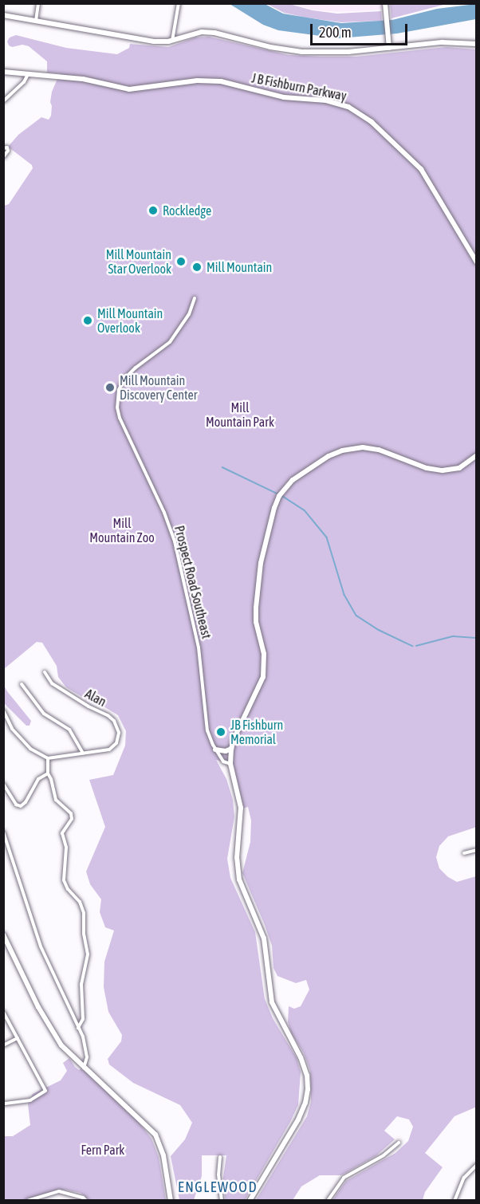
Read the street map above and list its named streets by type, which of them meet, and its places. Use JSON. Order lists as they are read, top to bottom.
{
  "streets": {
    "street": ["J B Fishburn Parkway", "Prospect Road Southeast", "Alan"]
  },
  "districts": ["ENGLEWOOD"],
  "parks": ["Mill Mountain Park", "Mill Mountain Zoo", "Fern Park"],
  "places": [
    "Rockledge",
    "Mill Mountain Star Overlook",
    "Mill Mountain",
    "Mill Mountain Overlook",
    "Mill Mountain Discovery Center",
    "JB Fishburn Memorial"
  ],
  "scale_bar": "200 m"
}
